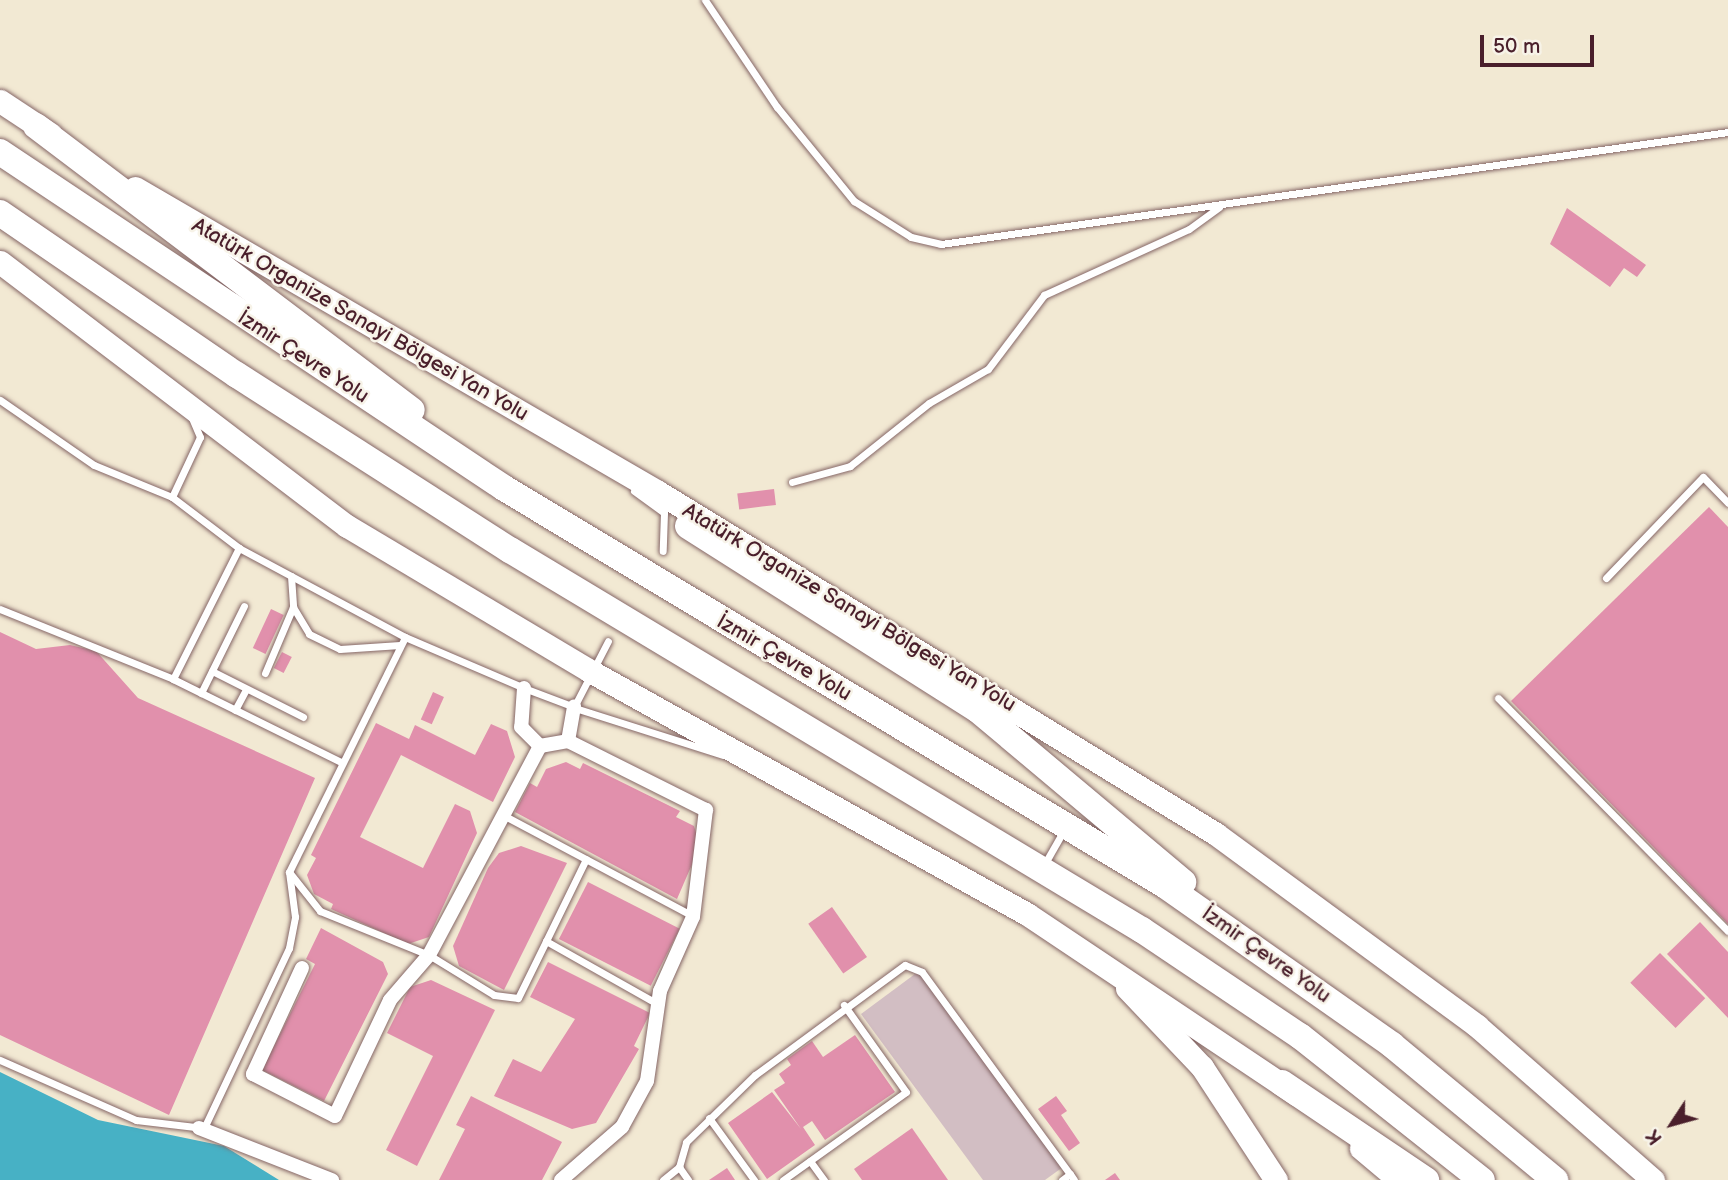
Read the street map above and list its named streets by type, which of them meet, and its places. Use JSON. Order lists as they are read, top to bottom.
{
  "streets": {
    "highway": ["İzmir Çevre Yolu"],
    "main road": ["Atatürk Organize Sanayi Bölgesi Yan Yolu"]
  },
  "scale_bar": "50 m",
  "north": "bottom left"
}
